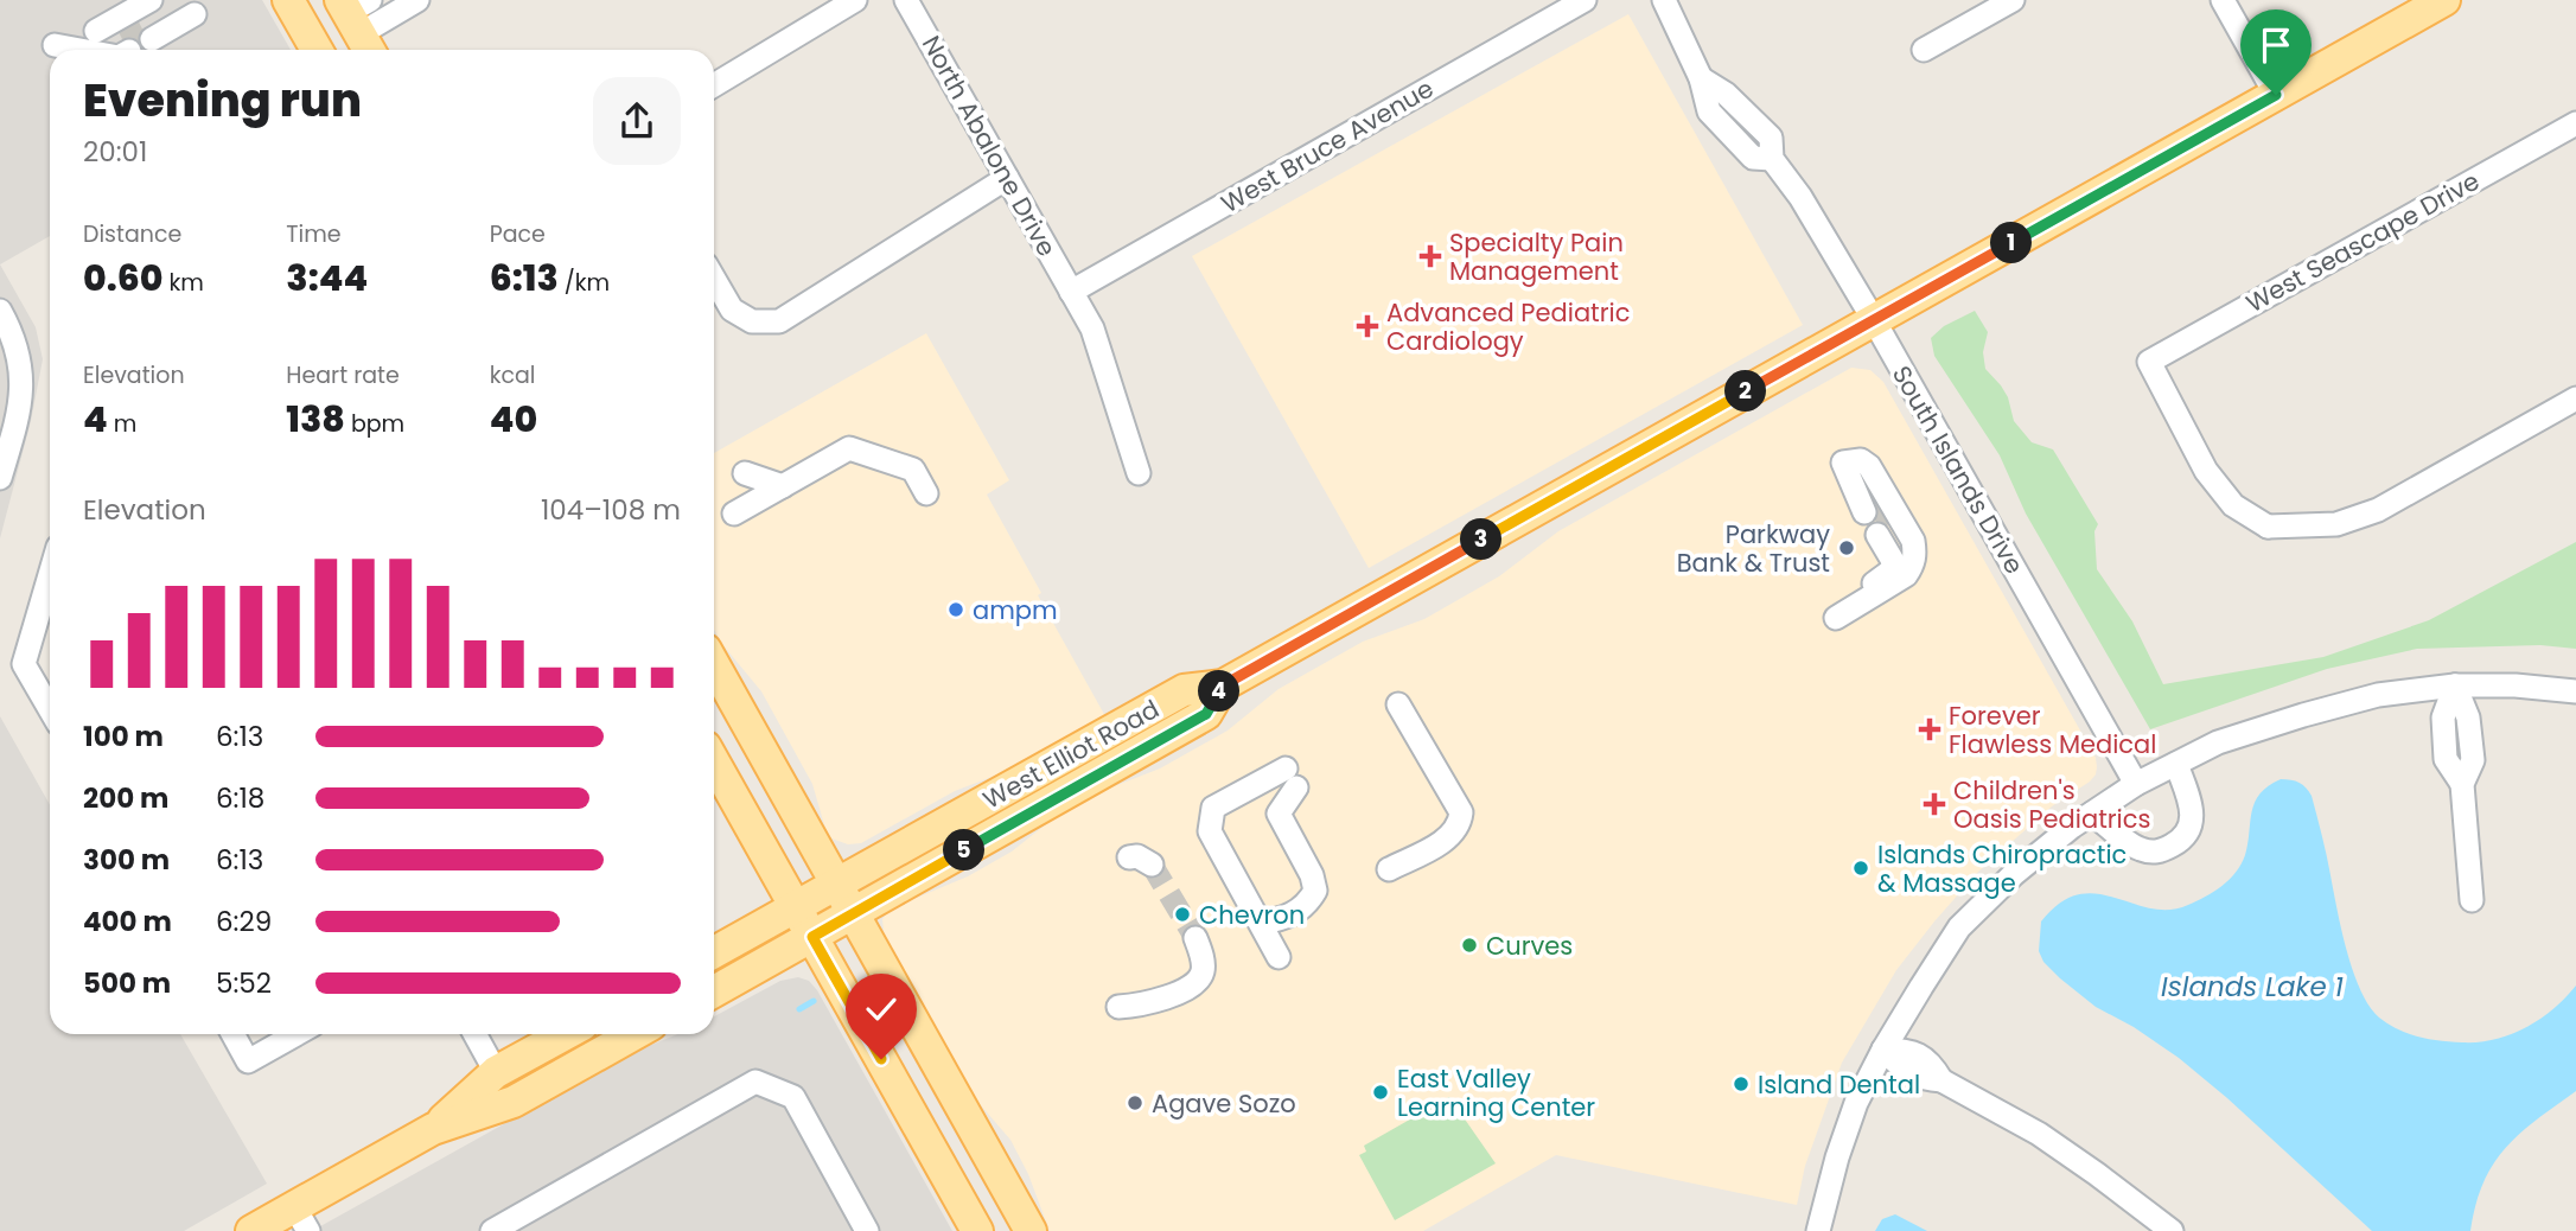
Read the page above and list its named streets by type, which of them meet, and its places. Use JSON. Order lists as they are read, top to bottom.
{
  "streets": {
    "main road": ["West Elliot Road"],
    "street": [
      "North Abalone Drive",
      "West Bruce Avenue",
      "West Seascape Drive",
      "South Islands Drive"
    ]
  },
  "crossings": [
    ["North Abalone Drive", "West Bruce Avenue"],
    ["South Islands Drive", "West Elliot Road"]
  ],
  "water": ["Islands Lake 1"],
  "places": {
    "health": [
      "Specialty Pain Management",
      "Advanced Pediatric Cardiology",
      "Forever Flawless Medical",
      "Children's Oasis Pediatrics"
    ],
    "other": [
      "Parkway Bank & Trust",
      "ampm",
      "Islands Chiropractic & Massage",
      "Chevron",
      "Curves",
      "Island Dental",
      "East Valley Learning Center",
      "Agave Sozo"
    ]
  },
  "page": {
    "heading": ["Evening run", "20:01"],
    "stats": [
      ["Distance", "0.60 km"],
      ["Time", "3:44"],
      ["Pace", "6:13 /km"],
      ["Elevation", "4 m"],
      ["Heart rate", "138 bpm"],
      ["kcal", "40"]
    ],
    "pins": [
      "1",
      "2",
      "3",
      "4",
      "5"
    ],
    "chart": ["Elevation", "104–108 m"],
    "list": [
      {
        "name": "100 m",
        "note": "6:13"
      },
      {
        "name": "200 m",
        "note": "6:18"
      },
      {
        "name": "300 m",
        "note": "6:13"
      },
      {
        "name": "400 m",
        "note": "6:29"
      },
      {
        "name": "500 m",
        "note": "5:52"
      }
    ]
  }
}
